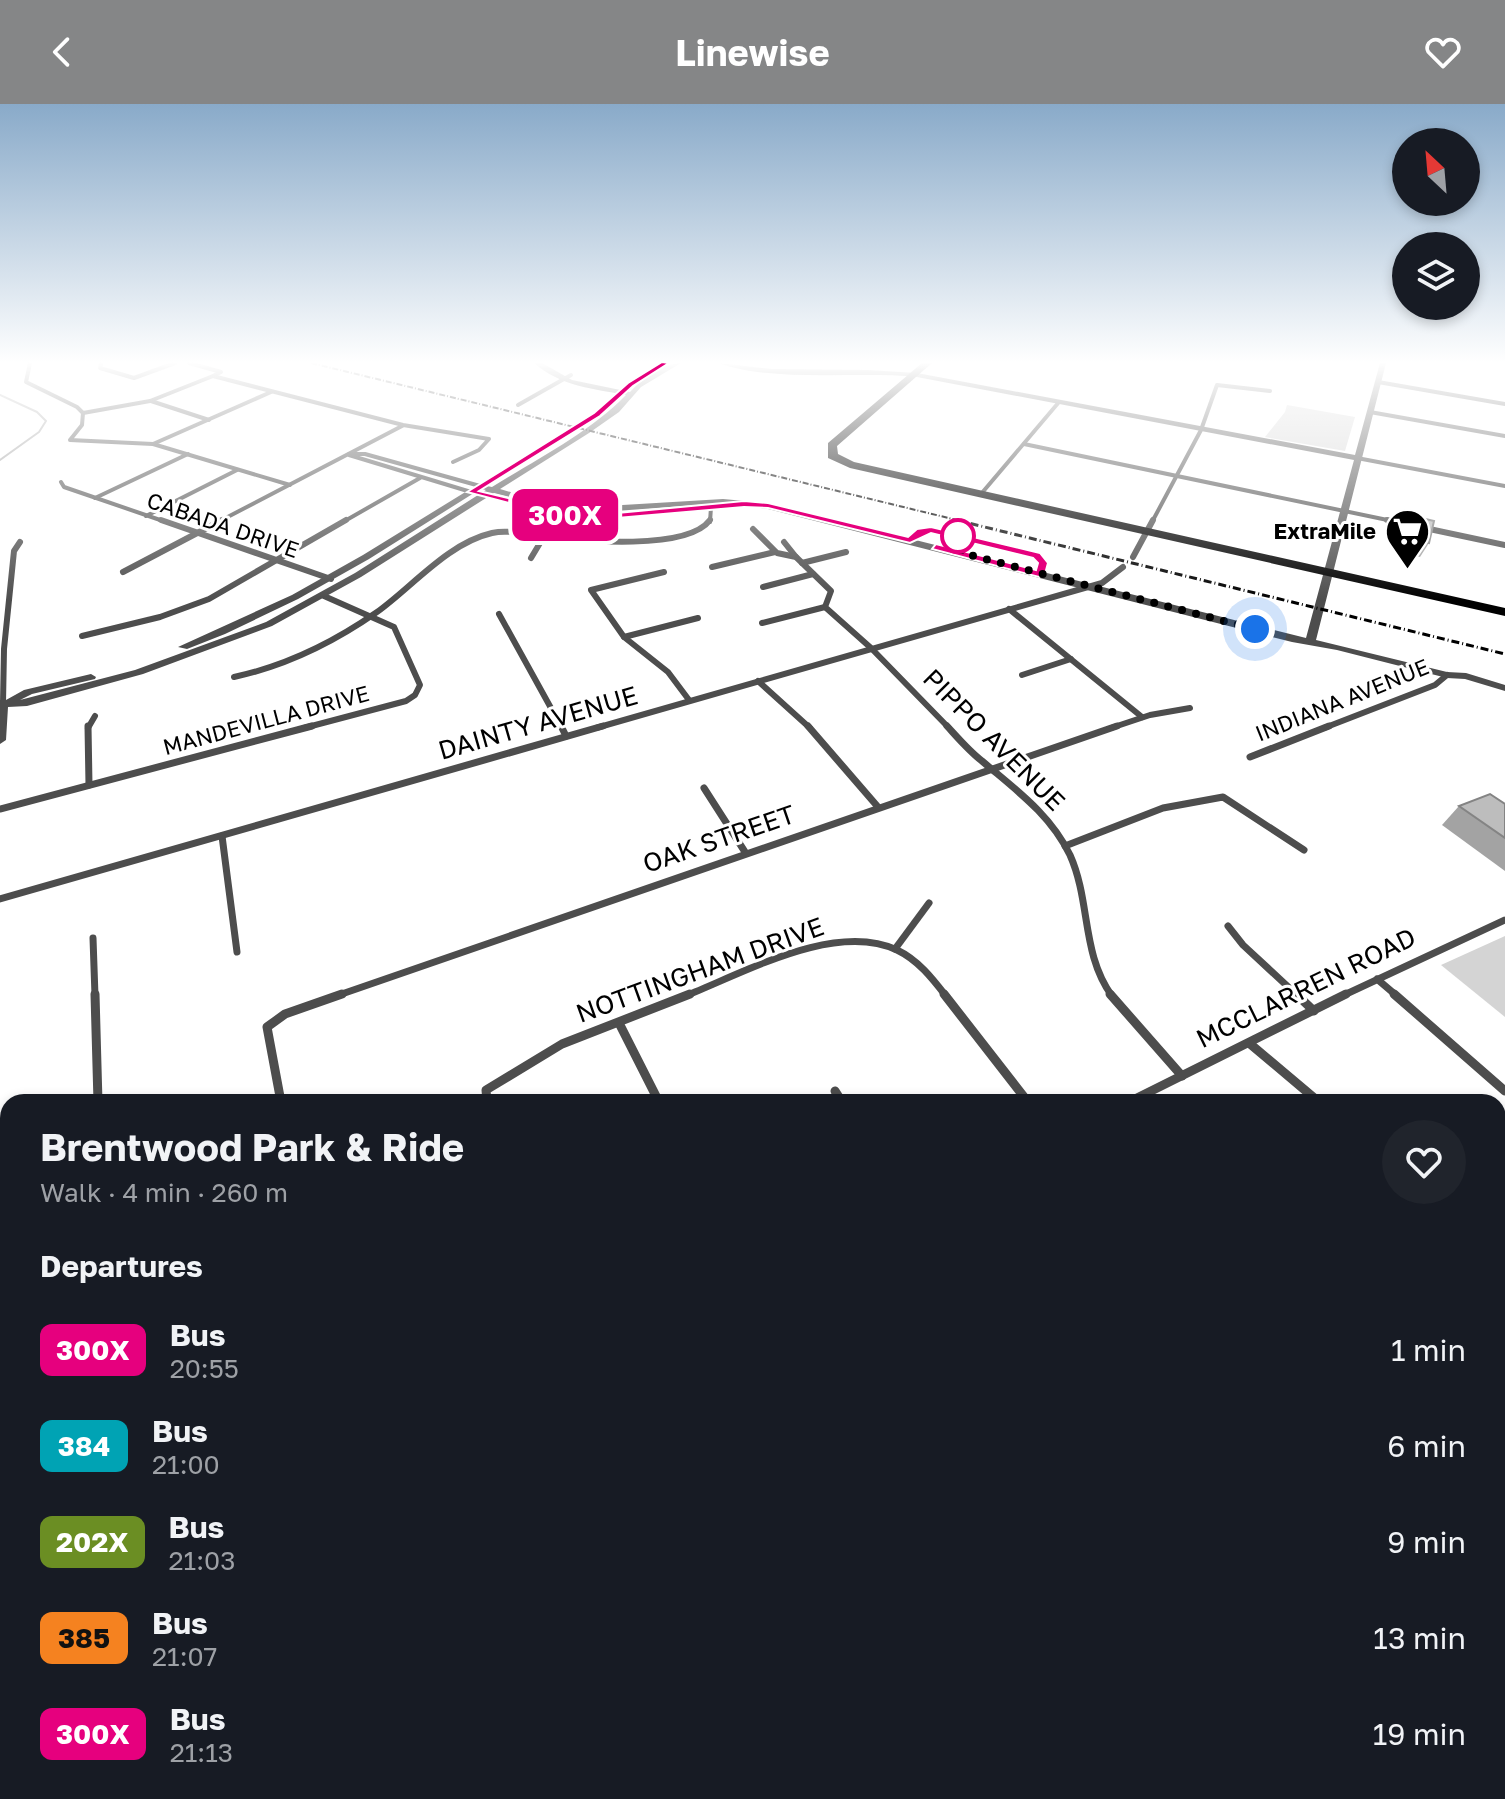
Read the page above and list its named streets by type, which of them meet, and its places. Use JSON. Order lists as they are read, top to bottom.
{
  "streets": {
    "street": [
      "CABADA DRIVE",
      "INDIANA AVENUE",
      "MANDEVILLA DRIVE",
      "DAINTY AVENUE",
      "PIPPO AVENUE",
      "OAK STREET",
      "NOTTINGHAM DRIVE",
      "MCCLARREN ROAD"
    ]
  },
  "crossings": [
    ["DAINTY AVENUE", "PIPPO AVENUE"],
    ["PIPPO AVENUE", "OAK STREET"],
    ["PIPPO AVENUE", "MCCLARREN ROAD"]
  ],
  "places": {
    "supermarket": ["ExtraMile"]
  },
  "lines": ["bus line 300X"],
  "north": "top left",
  "page": {
    "header": "Linewise",
    "on_map": "300X",
    "heading": [
      ["Brentwood Park & Ride", "Walk · 4 min · 260 m"],
      "Departures"
    ],
    "list": [
      {
        "mark": "300X",
        "name": "Bus",
        "note": "20:55",
        "value": "1 min"
      },
      {
        "mark": "384",
        "name": "Bus",
        "note": "21:00",
        "value": "6 min"
      },
      {
        "mark": "202X",
        "name": "Bus",
        "note": "21:03",
        "value": "9 min"
      },
      {
        "mark": "385",
        "name": "Bus",
        "note": "21:07",
        "value": "13 min"
      },
      {
        "mark": "300X",
        "name": "Bus",
        "note": "21:13",
        "value": "19 min"
      }
    ]
  }
}
